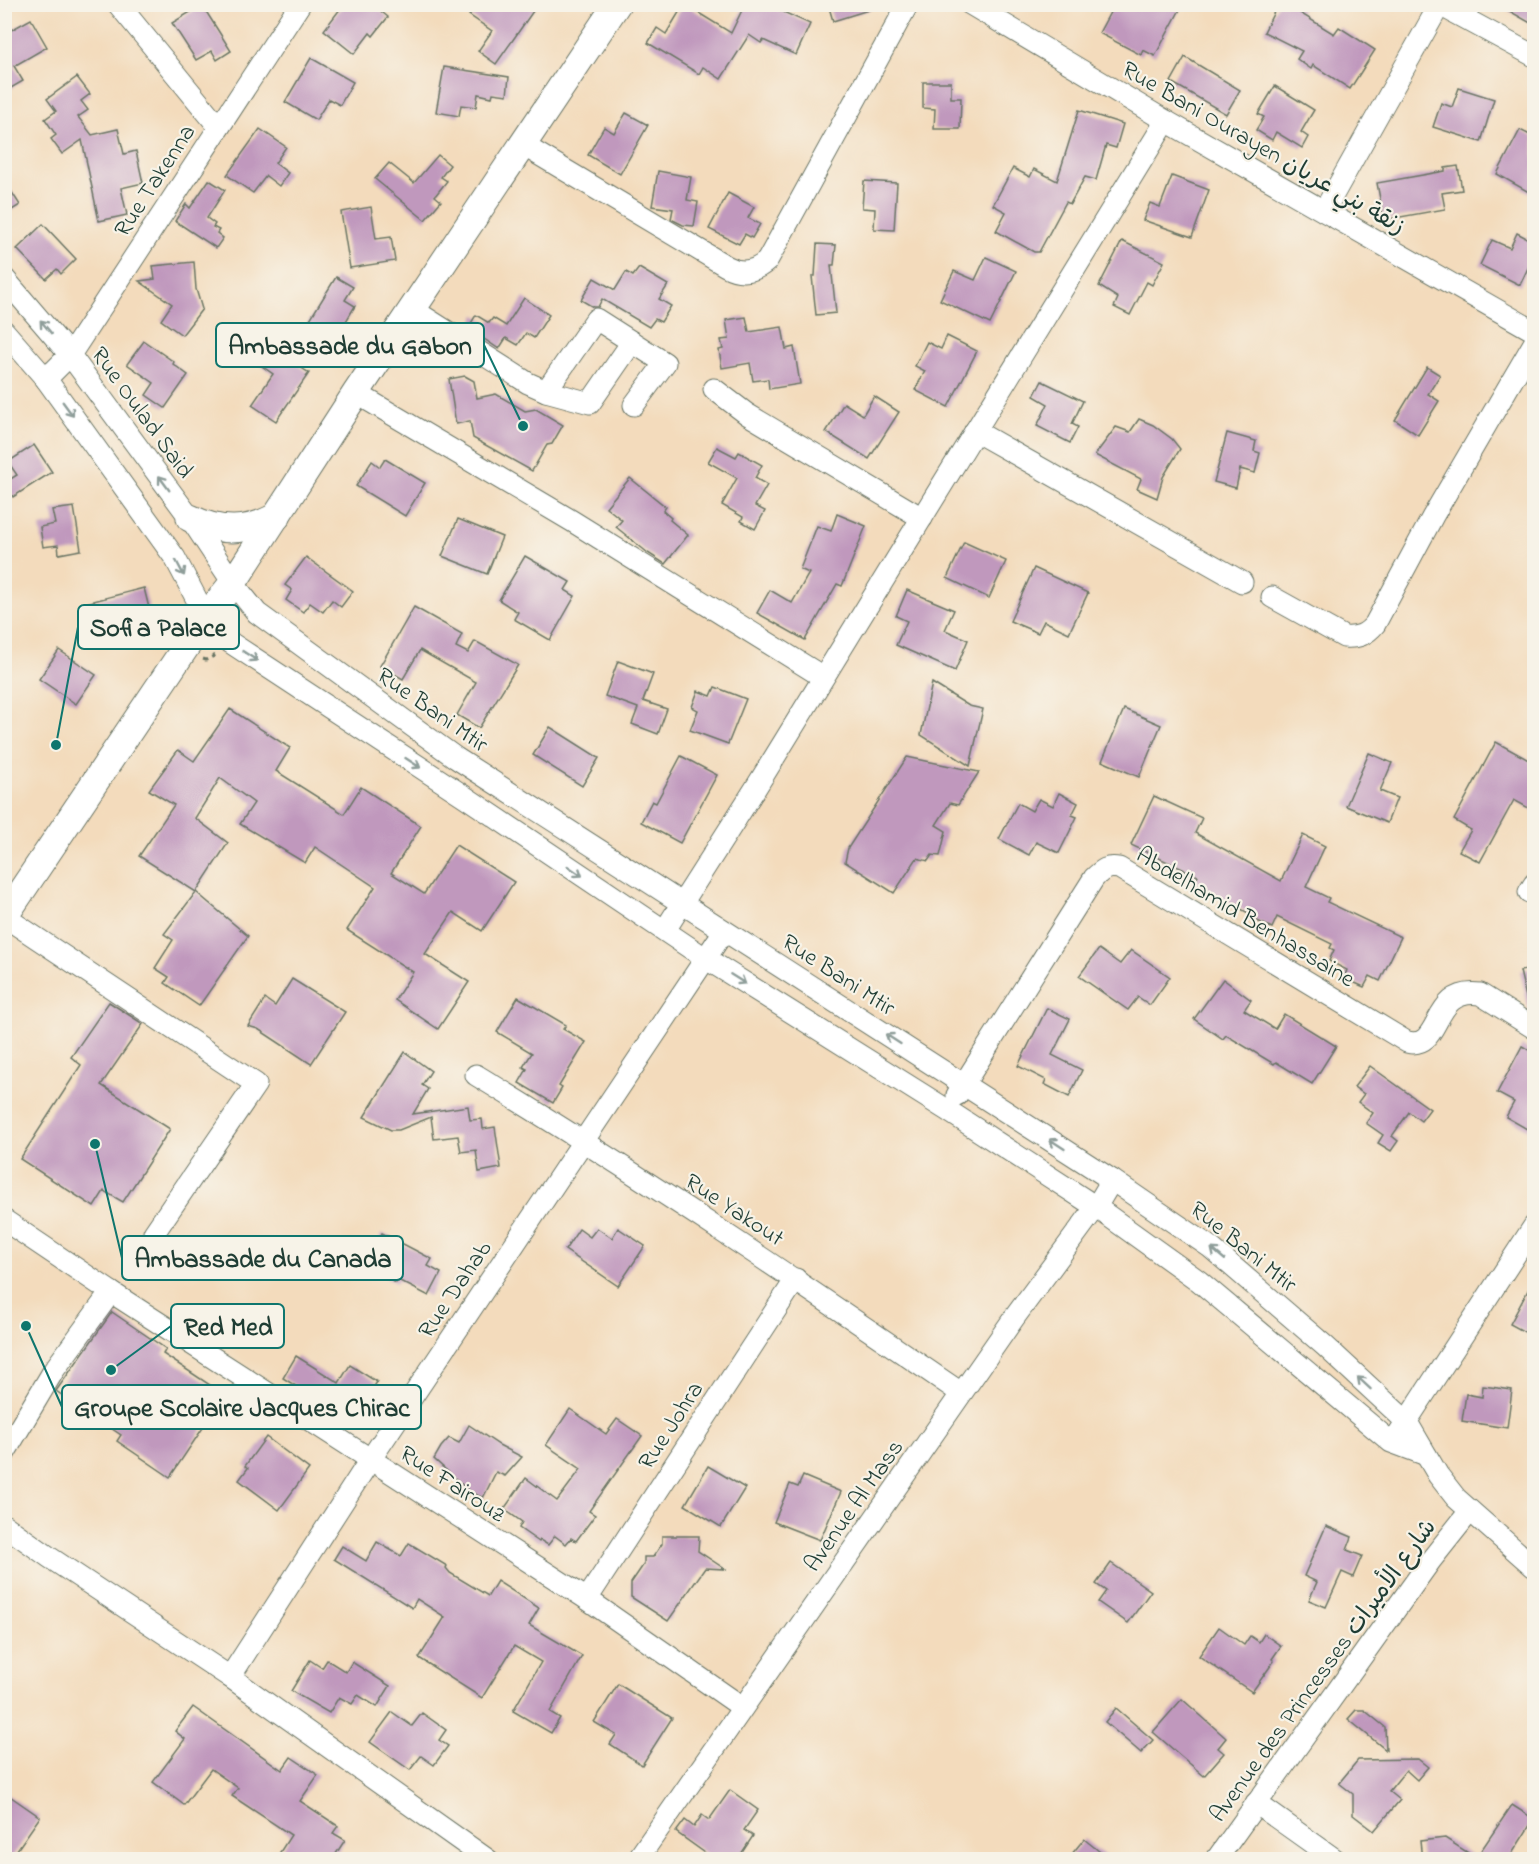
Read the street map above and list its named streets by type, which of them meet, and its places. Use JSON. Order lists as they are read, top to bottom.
{
  "streets": {
    "street": [
      "Rue Bani Ourayen زنقة بني عريان",
      "Rue Takenna",
      "Rue Oulad Said",
      "Rue Bani Mtir",
      "Abdelhamid Benhassaine",
      "Rue Yakout",
      "Rue Dahab",
      "Rue Johra",
      "Rue Fairouz",
      "Avenue Al Mass",
      "Avenue des Princesses شارع الأميرات"
    ]
  },
  "crossings": [
    ["Rue Takenna", "Rue Oulad Said"],
    ["Rue Oulad Said", "Rue Bani Mtir"],
    ["Rue Bani Mtir", "Abdelhamid Benhassaine"],
    ["Rue Bani Mtir", "Rue Dahab"],
    ["Rue Bani Mtir", "Avenue Al Mass"],
    ["Rue Bani Mtir", "Avenue des Princesses شارع الأميرات"],
    ["Rue Yakout", "Rue Dahab"],
    ["Rue Yakout", "Rue Johra"],
    ["Rue Yakout", "Avenue Al Mass"],
    ["Rue Dahab", "Rue Fairouz"],
    ["Rue Johra", "Rue Fairouz"],
    ["Rue Fairouz", "Avenue Al Mass"]
  ],
  "places": [
    "Ambassade du Gabon",
    "Sofia Palace",
    "Ambassade du Canada",
    "Groupe Scolaire Jacques Chirac",
    "Red Med"
  ]
}
